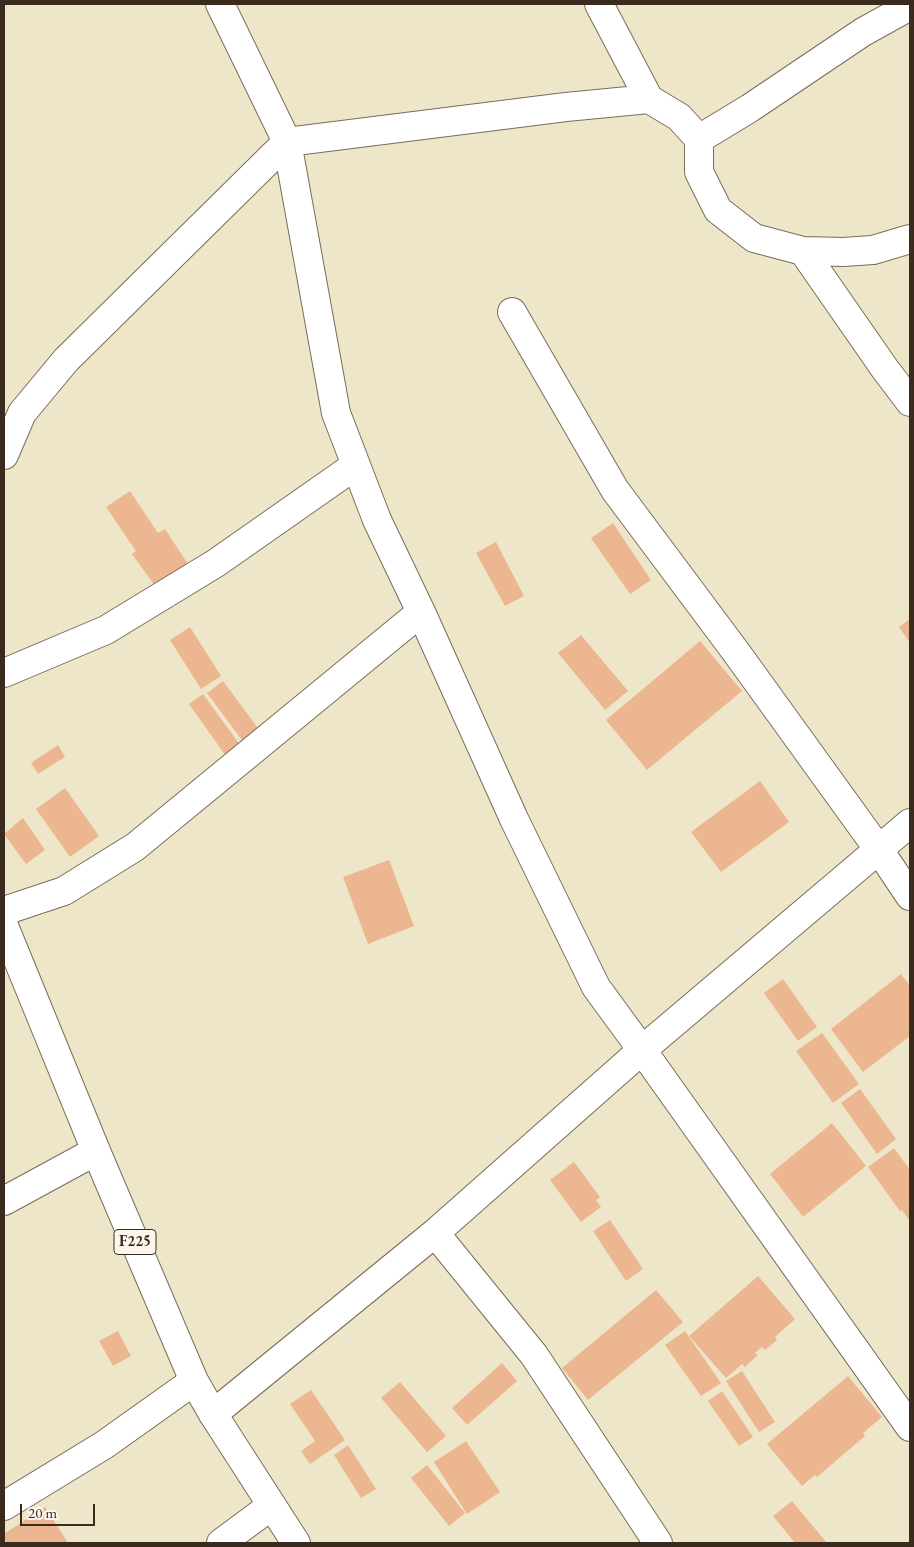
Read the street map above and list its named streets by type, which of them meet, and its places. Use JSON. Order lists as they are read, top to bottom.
{
  "streets": {
    "street": ["F225"]
  },
  "scale_bar": "20 m"
}
